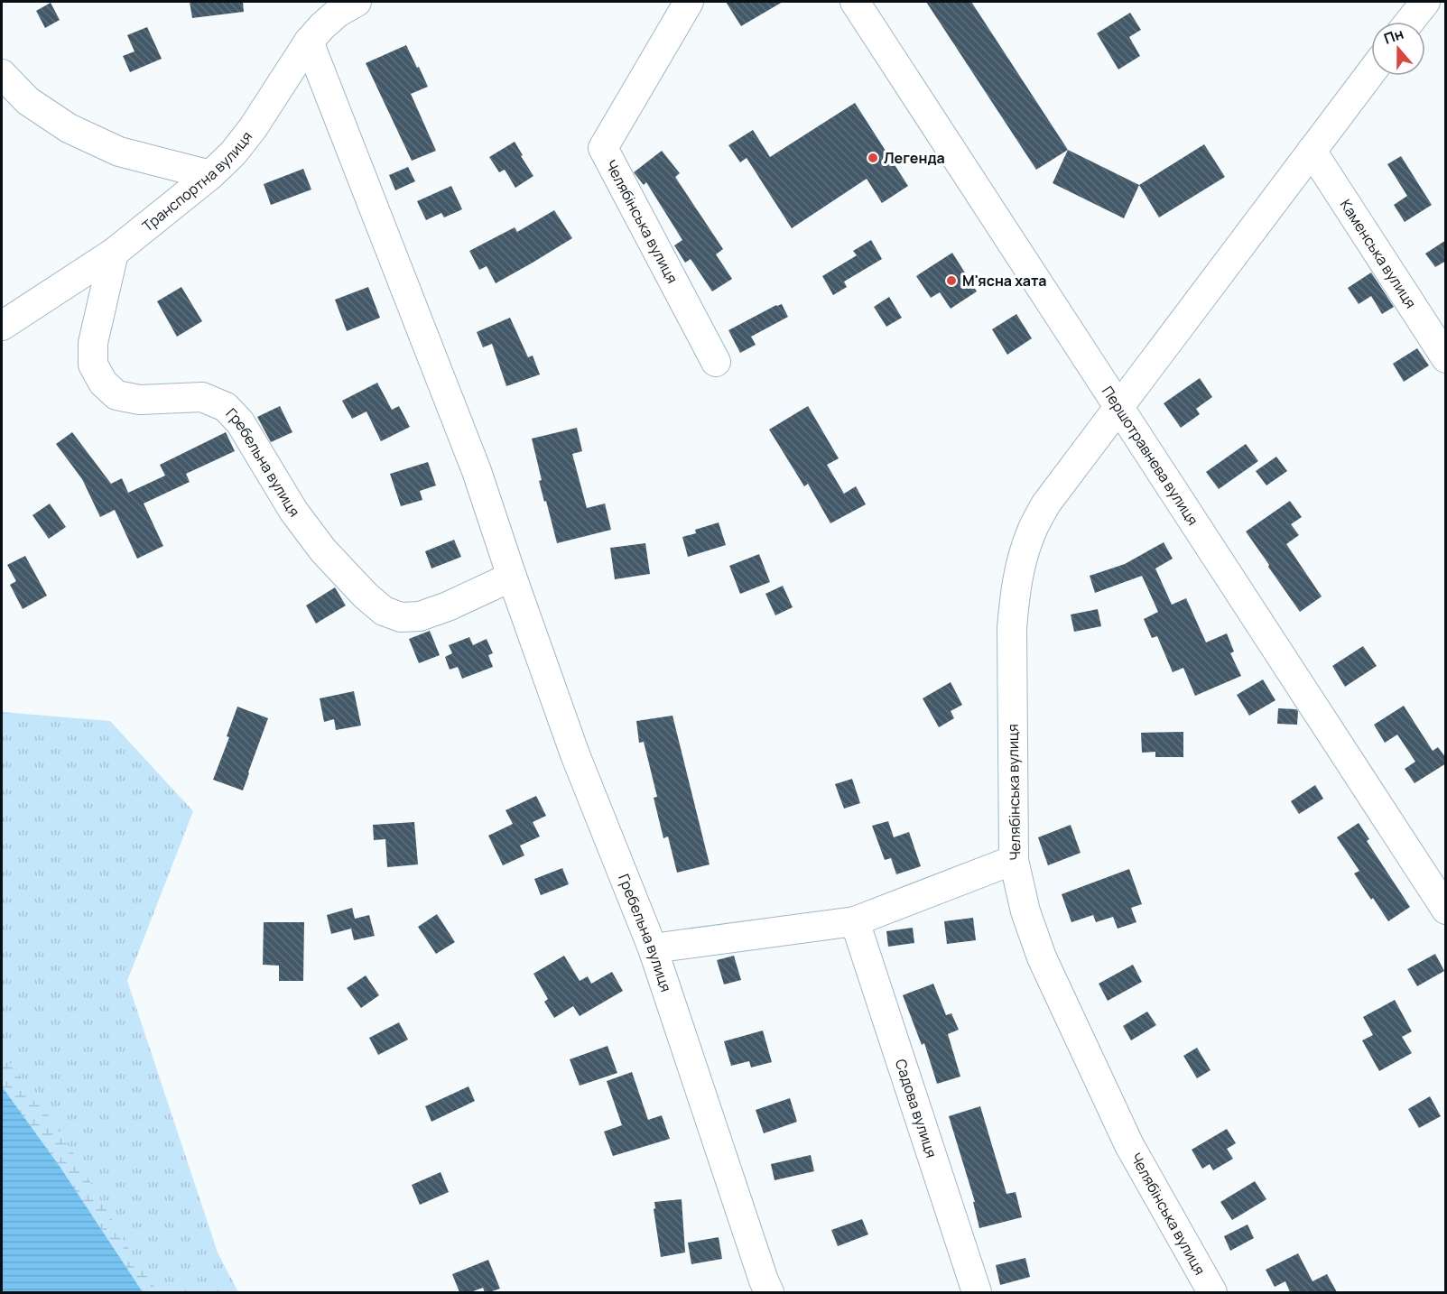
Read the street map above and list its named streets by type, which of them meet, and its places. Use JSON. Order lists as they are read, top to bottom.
{
  "streets": {
    "street": [
      "Транспортна вулиця",
      "Челябінська вулиця",
      "Каменська вулиця",
      "Першотравнева вулиця",
      "Гребельна вулиця",
      "Садова вулиця"
    ]
  },
  "crossings": [
    ["Транспортна вулиця", "Гребельна вулиця"],
    ["Челябінська вулиця", "Каменська вулиця"],
    ["Челябінська вулиця", "Першотравнева вулиця"]
  ],
  "places": ["Легенда", "М'ясна хата"],
  "north": "top"
}
